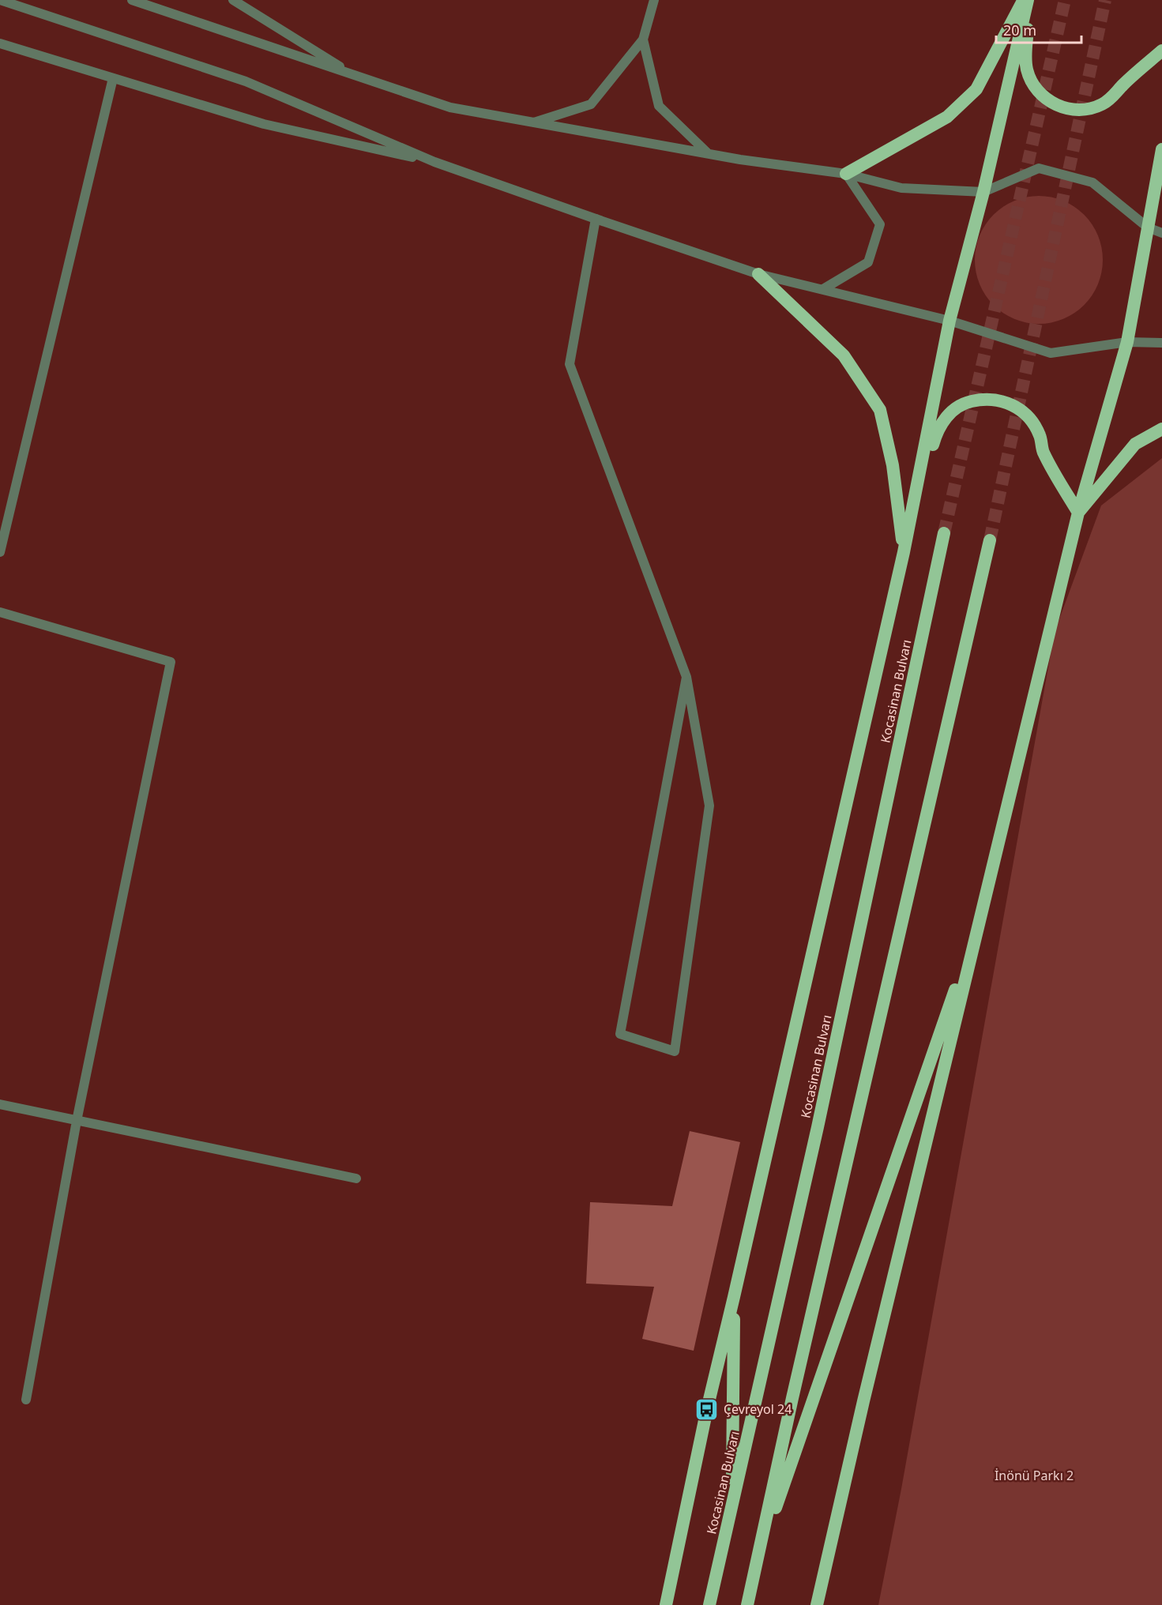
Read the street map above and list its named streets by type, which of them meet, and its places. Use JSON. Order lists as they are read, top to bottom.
{
  "streets": {
    "highway": ["Kocasinan Bulvarı"]
  },
  "parks": ["İnönü Parkı 2"],
  "places": {
    "bus stop": ["Çevreyol 24"]
  },
  "scale_bar": "20 m"
}
